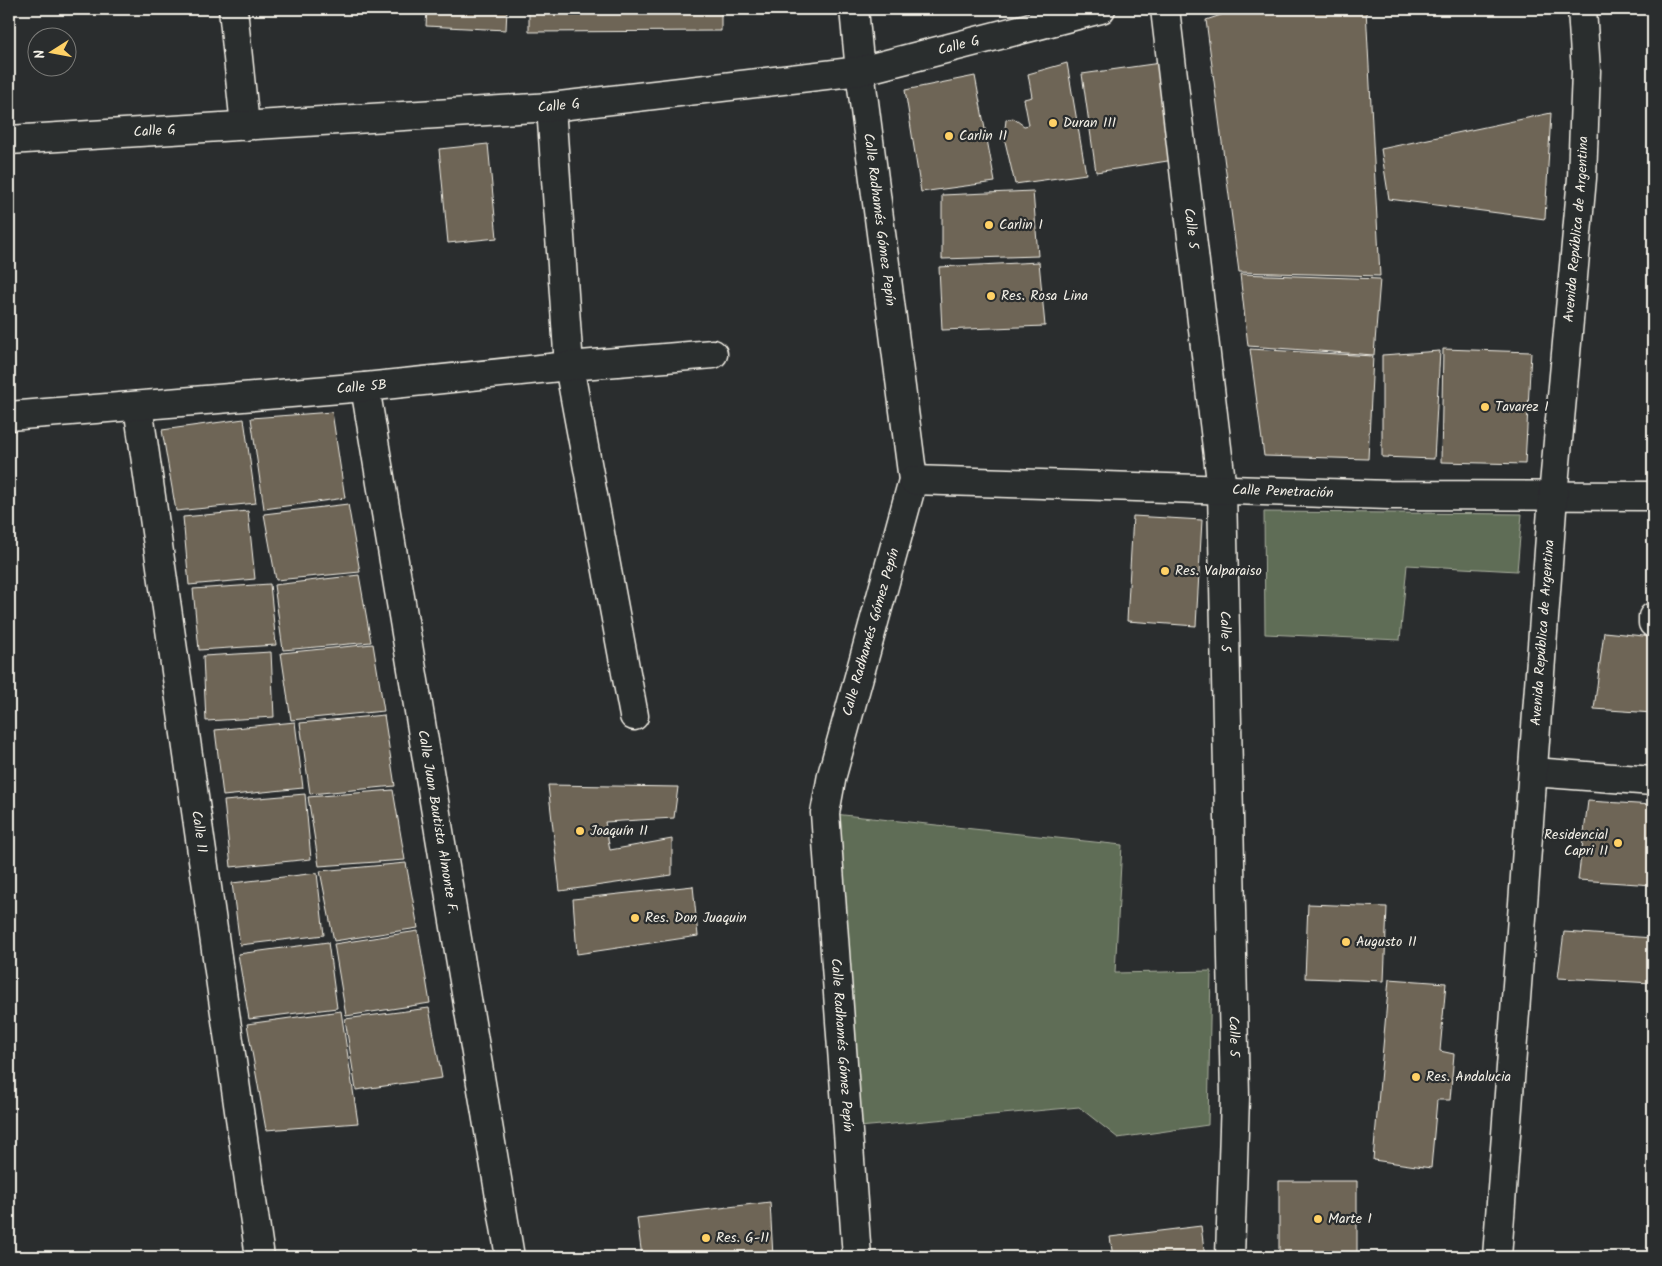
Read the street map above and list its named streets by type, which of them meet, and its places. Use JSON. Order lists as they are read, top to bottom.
{
  "streets": {
    "street": [
      "Calle G",
      "Calle Radhamés Gómez Pepín",
      "Calle 5",
      "Avenida República de Argentina",
      "Calle 5B",
      "Calle Penetración",
      "Calle Juan Bautista Almonte F.",
      "Calle 11"
    ]
  },
  "crossings": [
    ["Calle G", "Calle Radhamés Gómez Pepín"],
    ["Calle Radhamés Gómez Pepín", "Calle Penetración"],
    ["Calle 5", "Calle Penetración"],
    ["Avenida República de Argentina", "Calle Penetración"],
    ["Calle 5B", "Calle Juan Bautista Almonte F."],
    ["Calle 5B", "Calle 11"]
  ],
  "places": [
    "Duran III",
    "Carlin II",
    "Carlin I",
    "Res. Rosa Lina",
    "Tavarez I",
    "Res. Valparaiso",
    "Joaquín II",
    "Residencial Capri II",
    "Res. Don Juaquin",
    "Augusto II",
    "Res. Andalucia",
    "Marte I",
    "Res. G-11"
  ],
  "north": "left"
}
